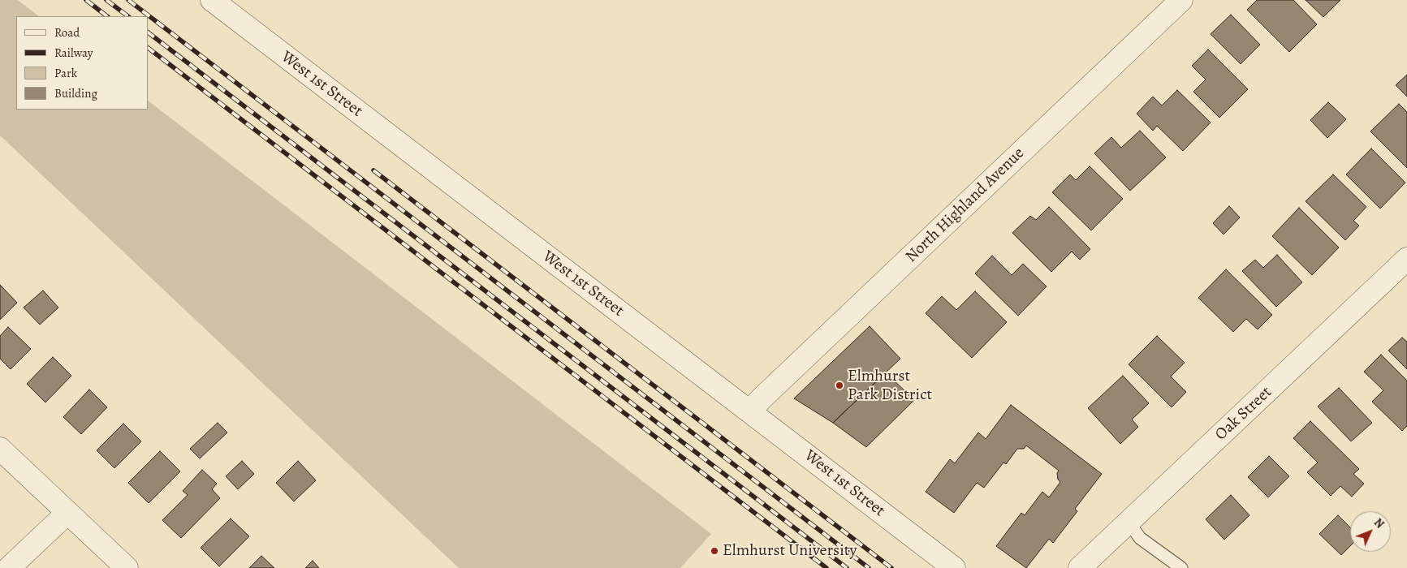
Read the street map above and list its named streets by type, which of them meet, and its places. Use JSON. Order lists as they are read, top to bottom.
{
  "streets": {
    "street": ["West 1st Street", "North Highland Avenue", "Oak Street"]
  },
  "crossings": [
    ["West 1st Street", "North Highland Avenue"]
  ],
  "places": ["Elmhurst Park District", "Elmhurst University"],
  "legend": [
    "Road",
    "Railway",
    "Park",
    "Building"
  ],
  "north": "top right"
}
